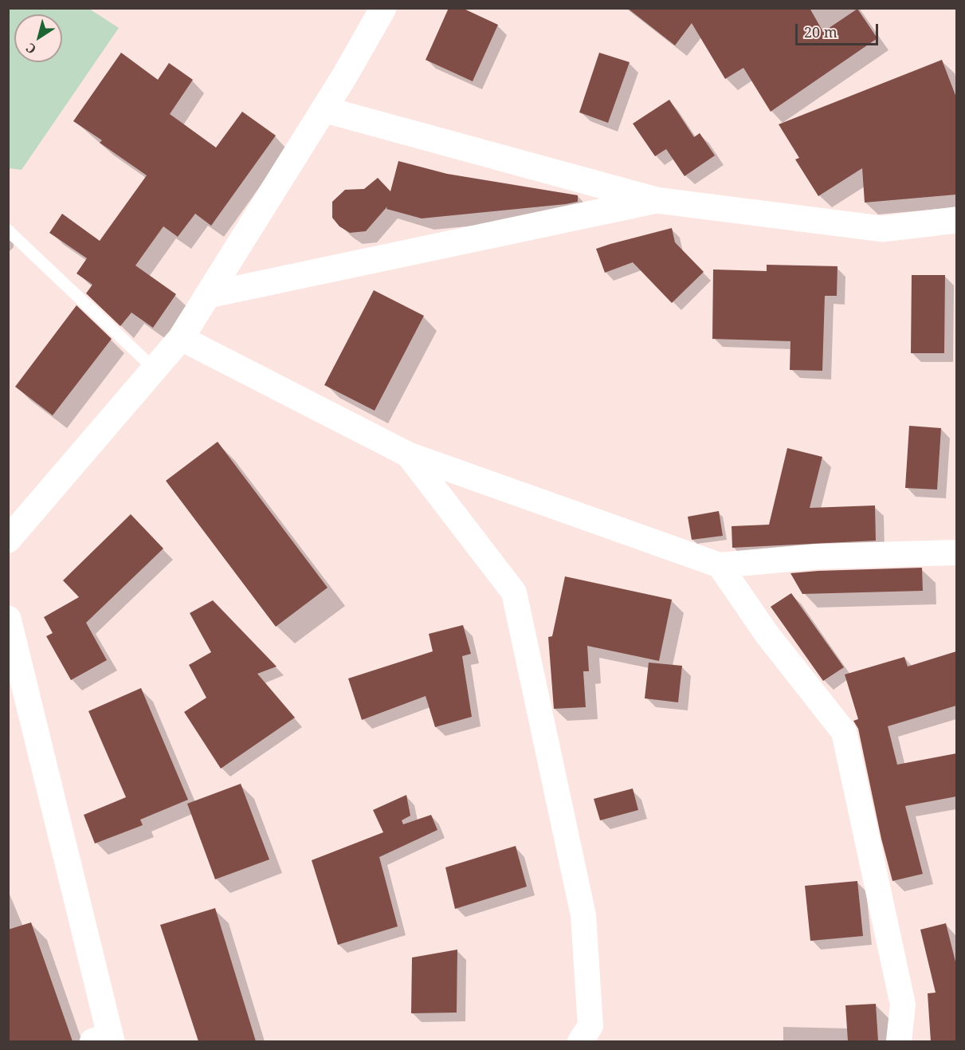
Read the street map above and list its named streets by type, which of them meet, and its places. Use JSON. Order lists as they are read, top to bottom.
{
  "scale_bar": "20 m",
  "north": "bottom left"
}
